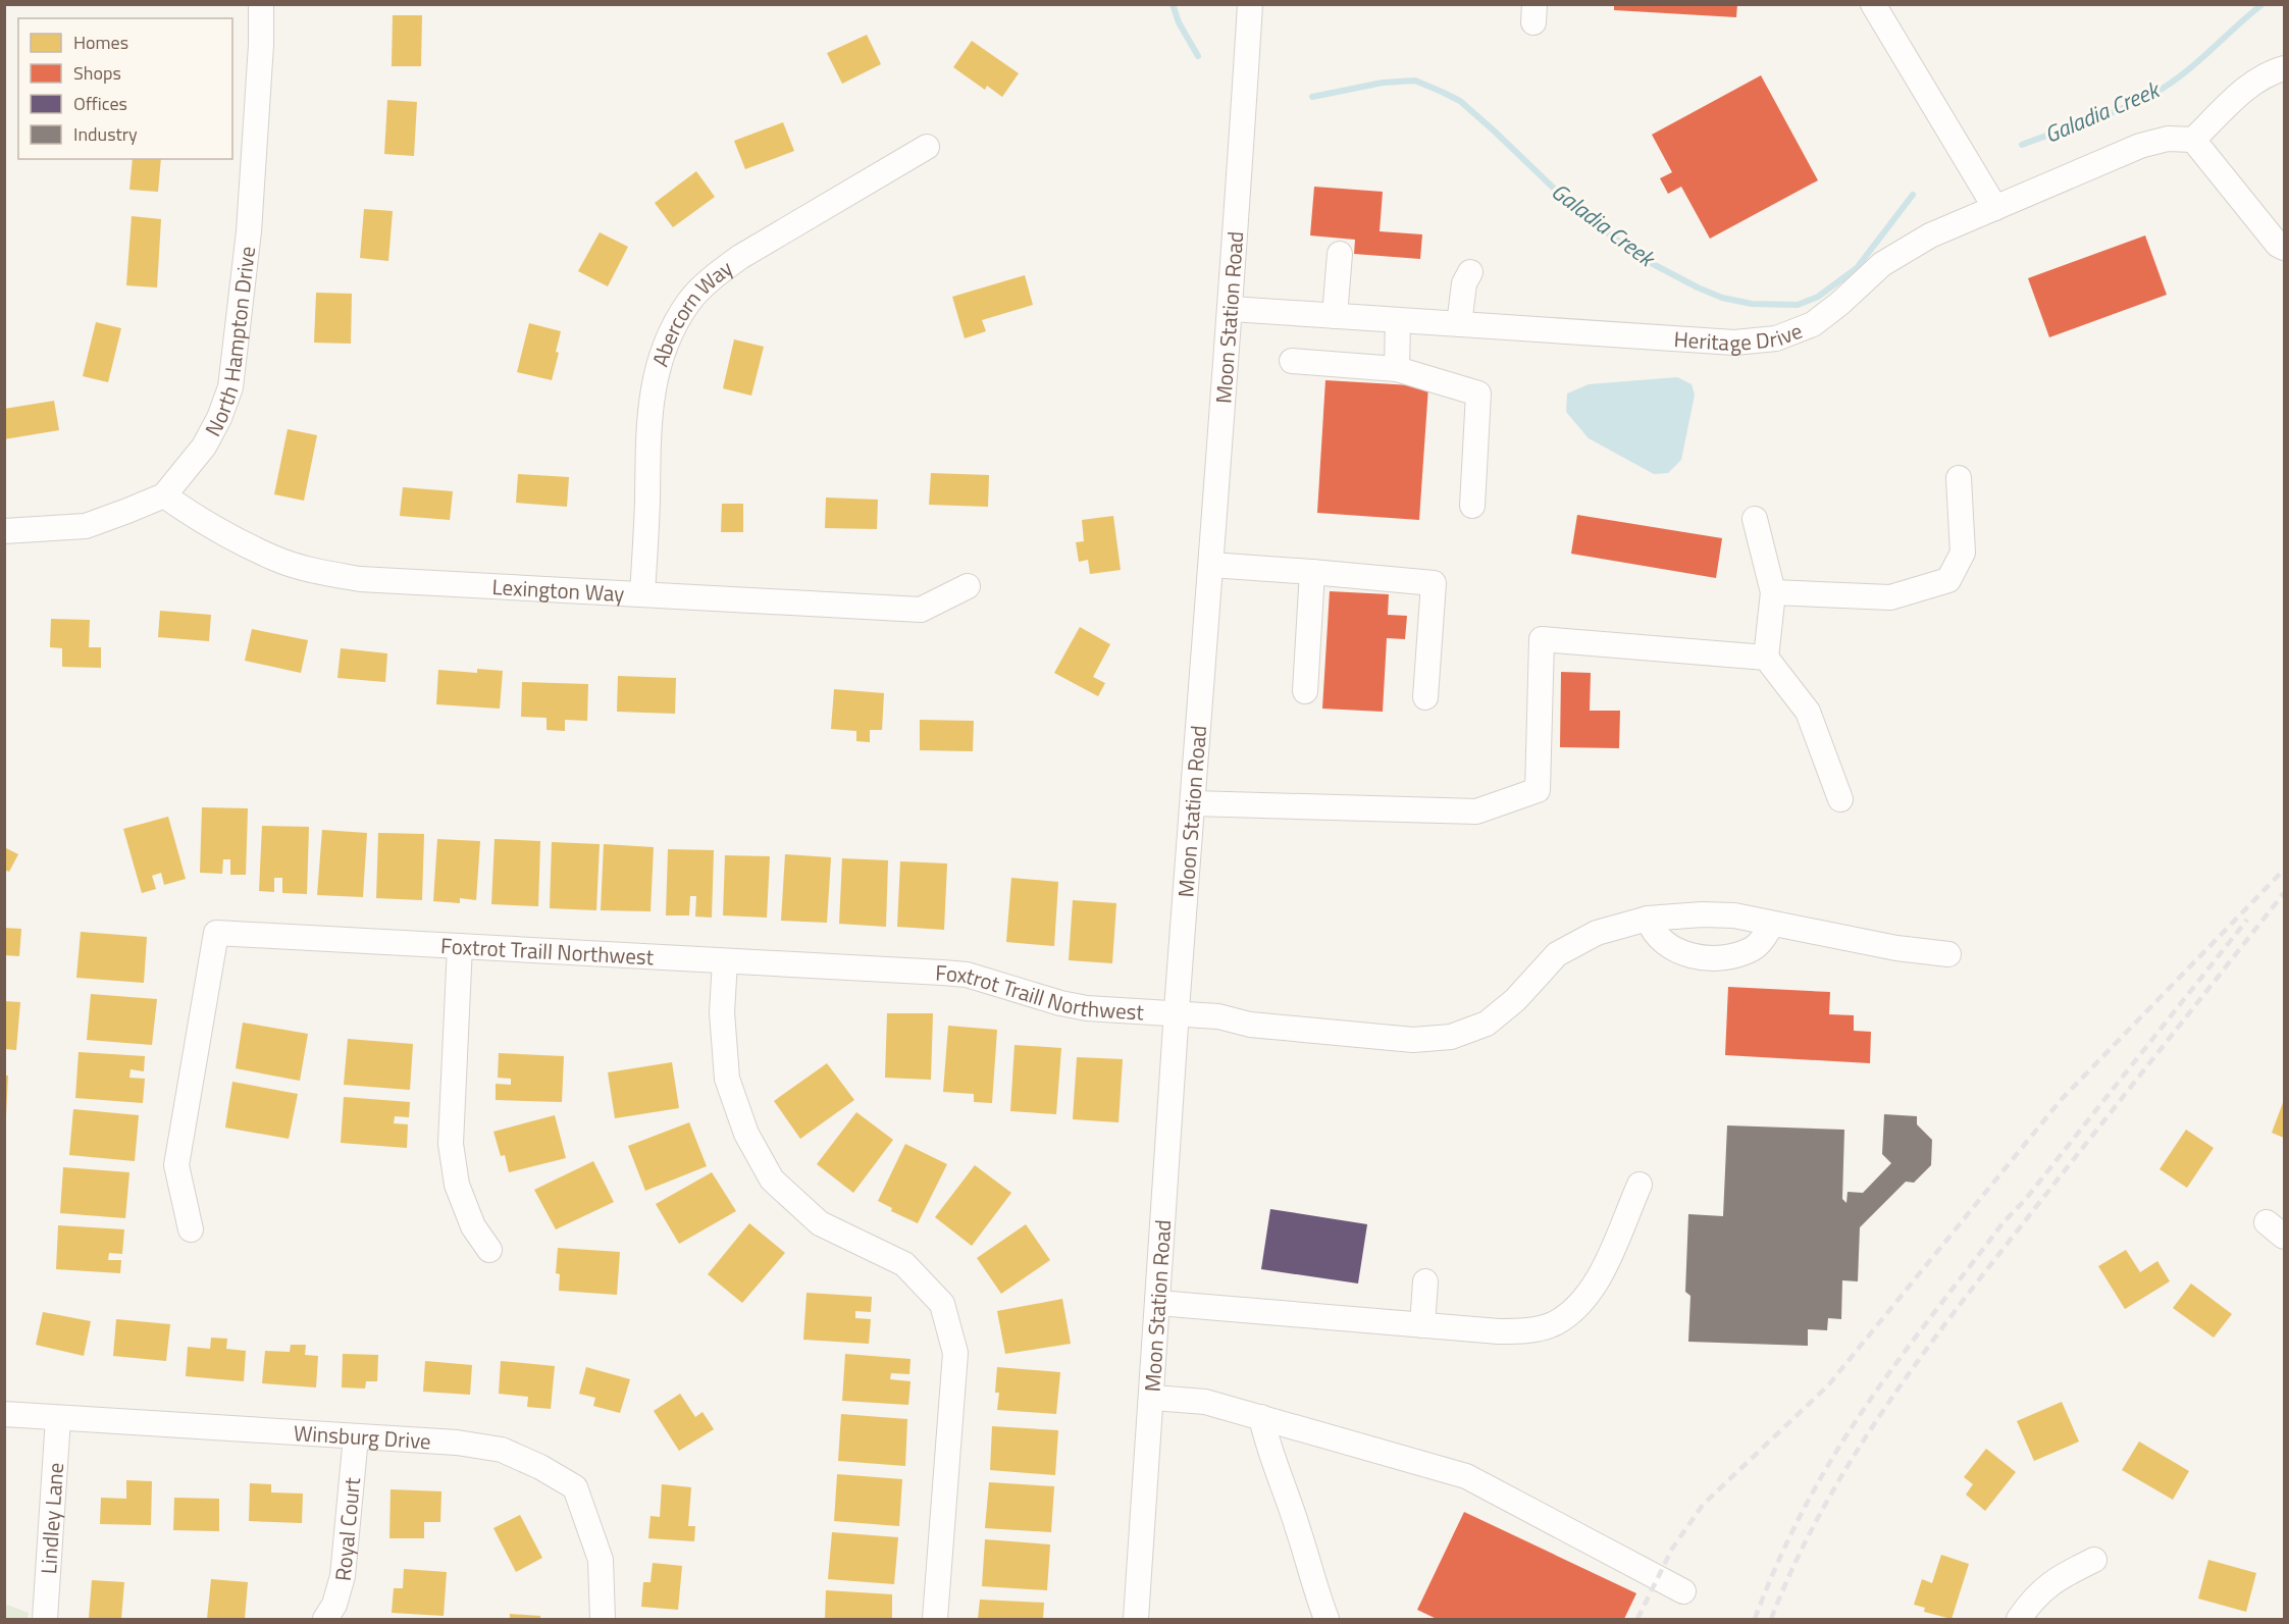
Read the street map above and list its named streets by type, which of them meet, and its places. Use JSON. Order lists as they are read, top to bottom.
{
  "streets": {
    "street": [
      "Abercorn Way",
      "Moon Station Road",
      "Heritage Drive",
      "North Hampton Drive",
      "Lexington Way",
      "Foxtrot Traill Northwest",
      "Winsburg Drive",
      "Lindley Lane",
      "Royal Court"
    ]
  },
  "crossings": [
    ["Abercorn Way", "Lexington Way"],
    ["Moon Station Road", "Heritage Drive"],
    ["Moon Station Road", "Foxtrot Traill Northwest"],
    ["North Hampton Drive", "Lexington Way"],
    ["Winsburg Drive", "Lindley Lane"],
    ["Winsburg Drive", "Royal Court"]
  ],
  "water": ["Galadia Creek"],
  "legend": [
    "Homes",
    "Shops",
    "Offices",
    "Industry"
  ]
}
